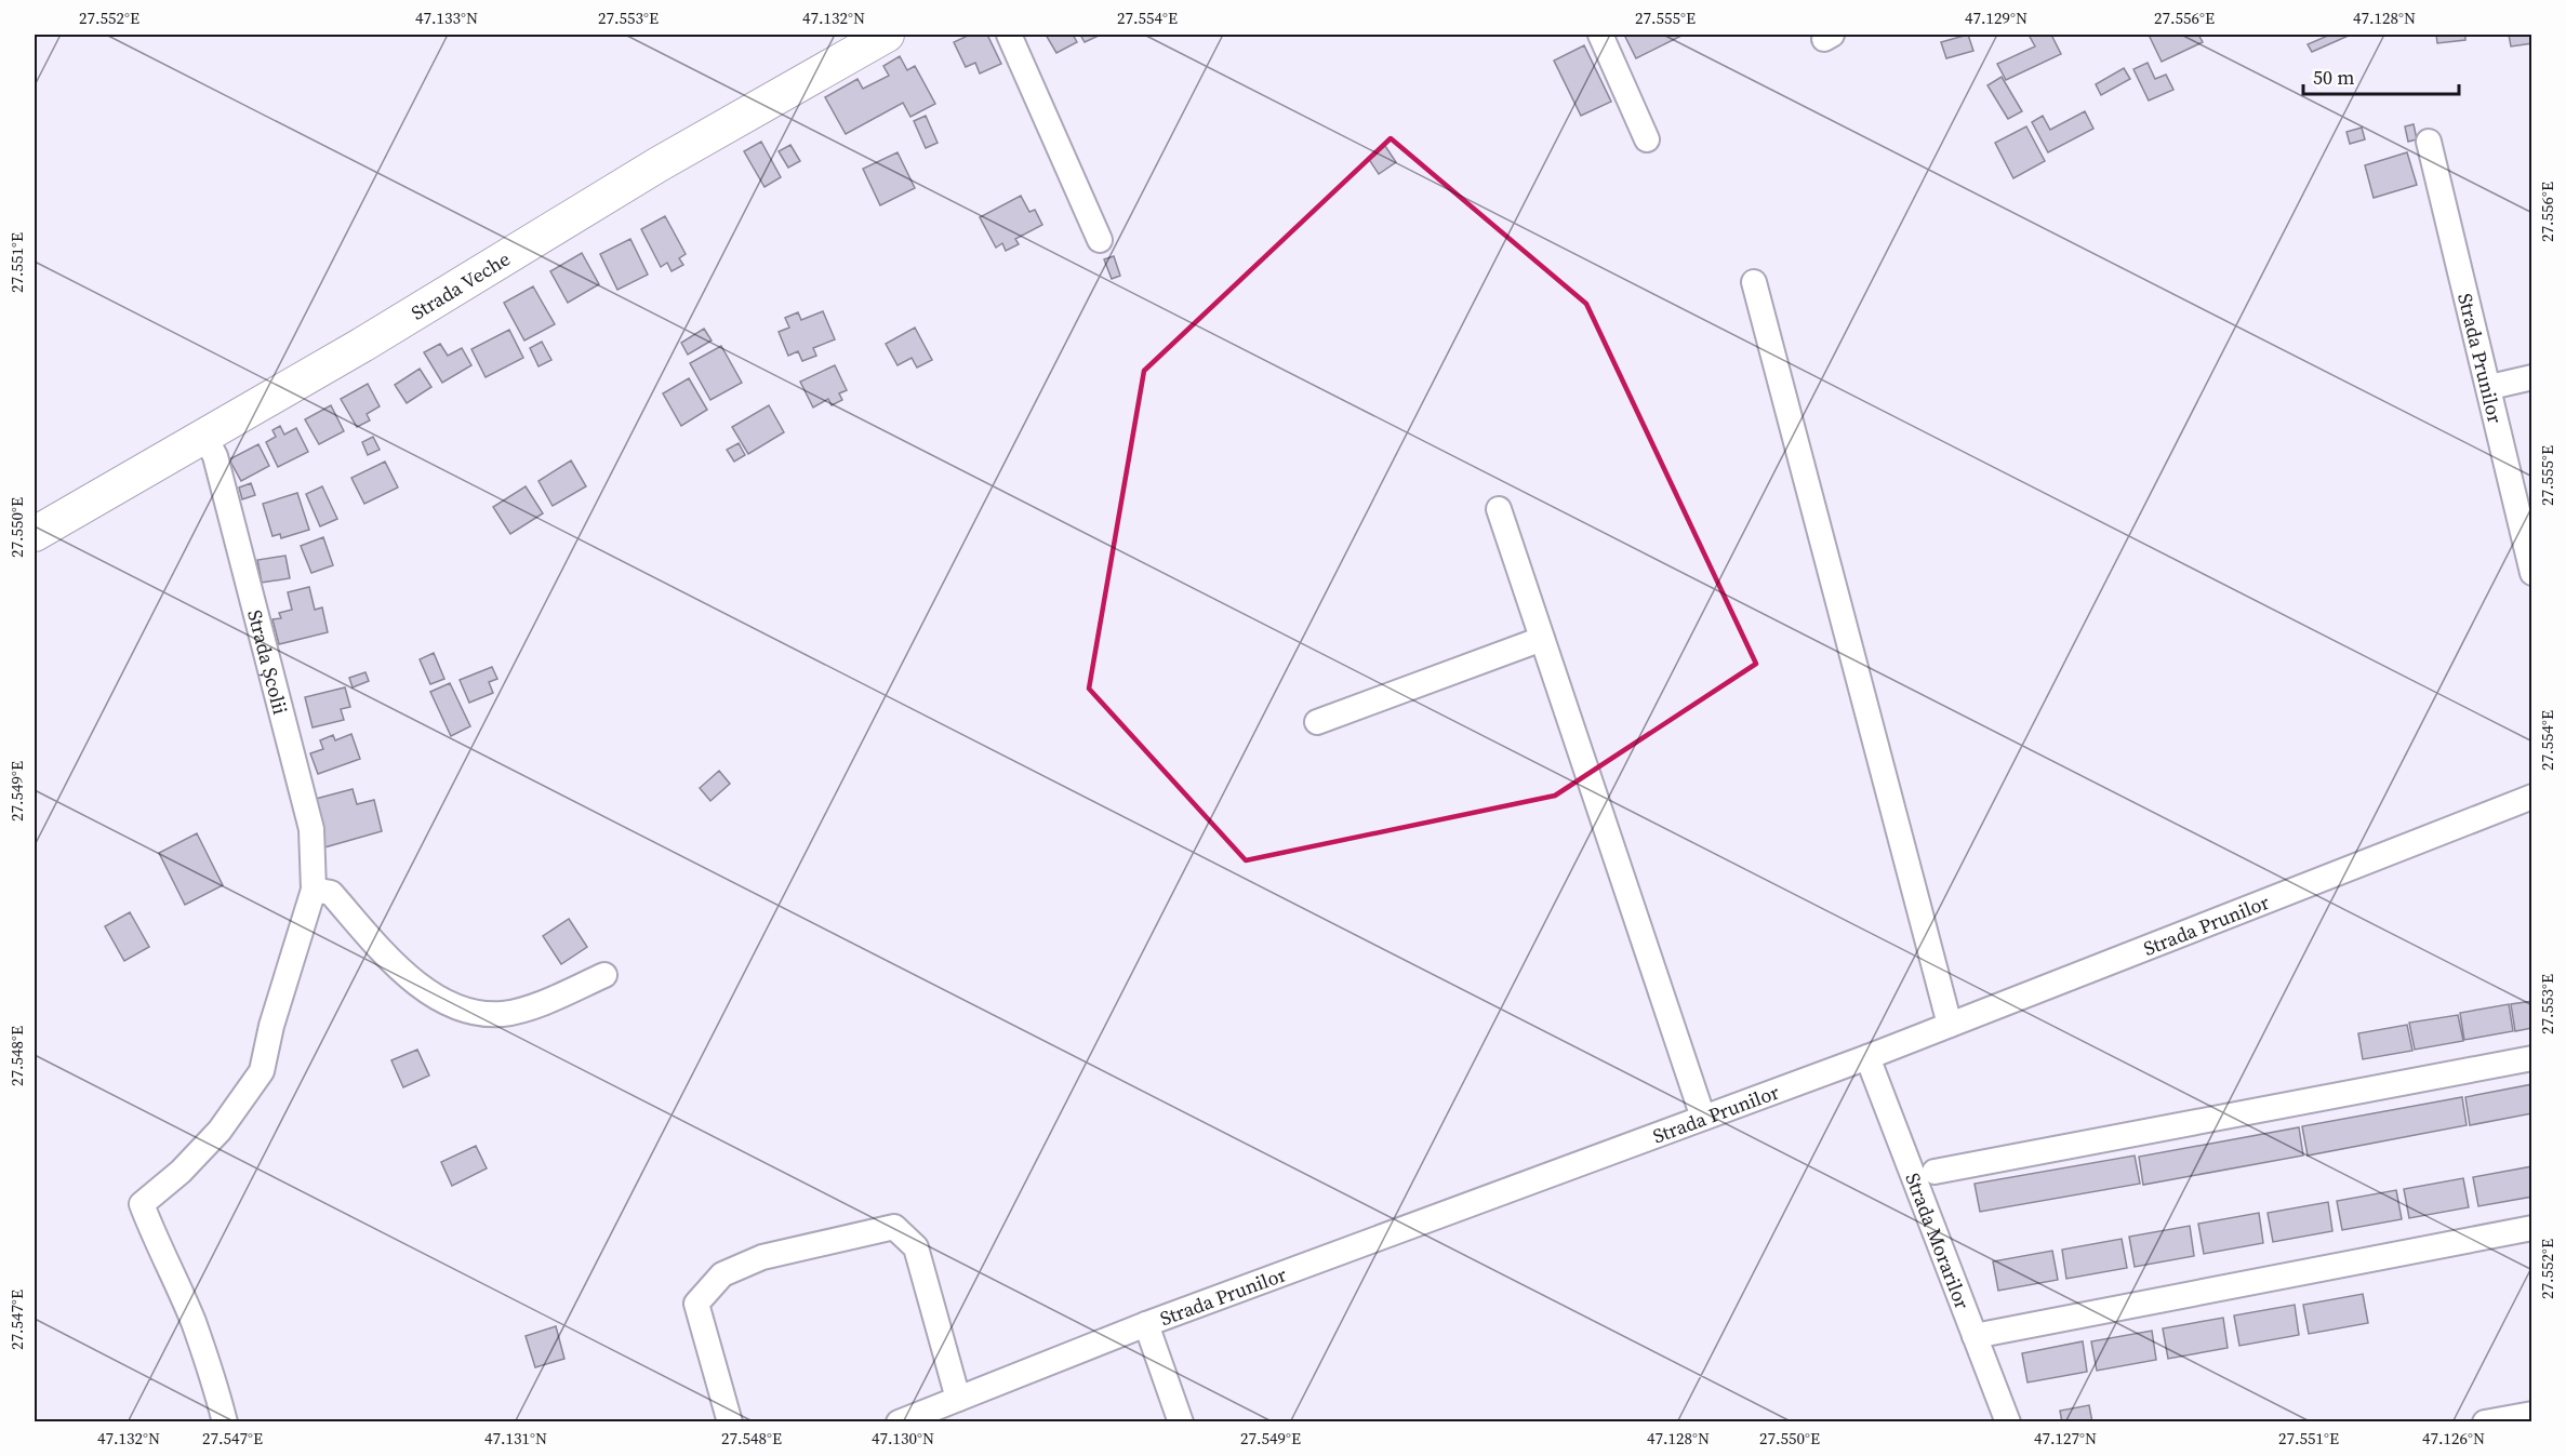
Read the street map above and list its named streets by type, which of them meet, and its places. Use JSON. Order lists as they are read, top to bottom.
{
  "streets": {
    "street": [
      "Strada Veche",
      "Strada Prunilor",
      "Strada Școlii",
      "Strada Morarilor"
    ]
  },
  "crossings": [
    ["Strada Veche", "Strada Școlii"],
    ["Strada Prunilor", "Strada Morarilor"]
  ],
  "scale_bar": "50 m",
  "coordinates": [
    "27.552°E",
    "47.133°N",
    "27.553°E",
    "47.132°N",
    "27.554°E",
    "27.555°E",
    "47.129°N",
    "27.556°E",
    "47.128°N",
    "27.551°E",
    "27.550°E",
    "27.549°E",
    "27.548°E",
    "27.547°E",
    "47.131°N",
    "47.130°N",
    "47.127°N",
    "47.126°N"
  ]
}
